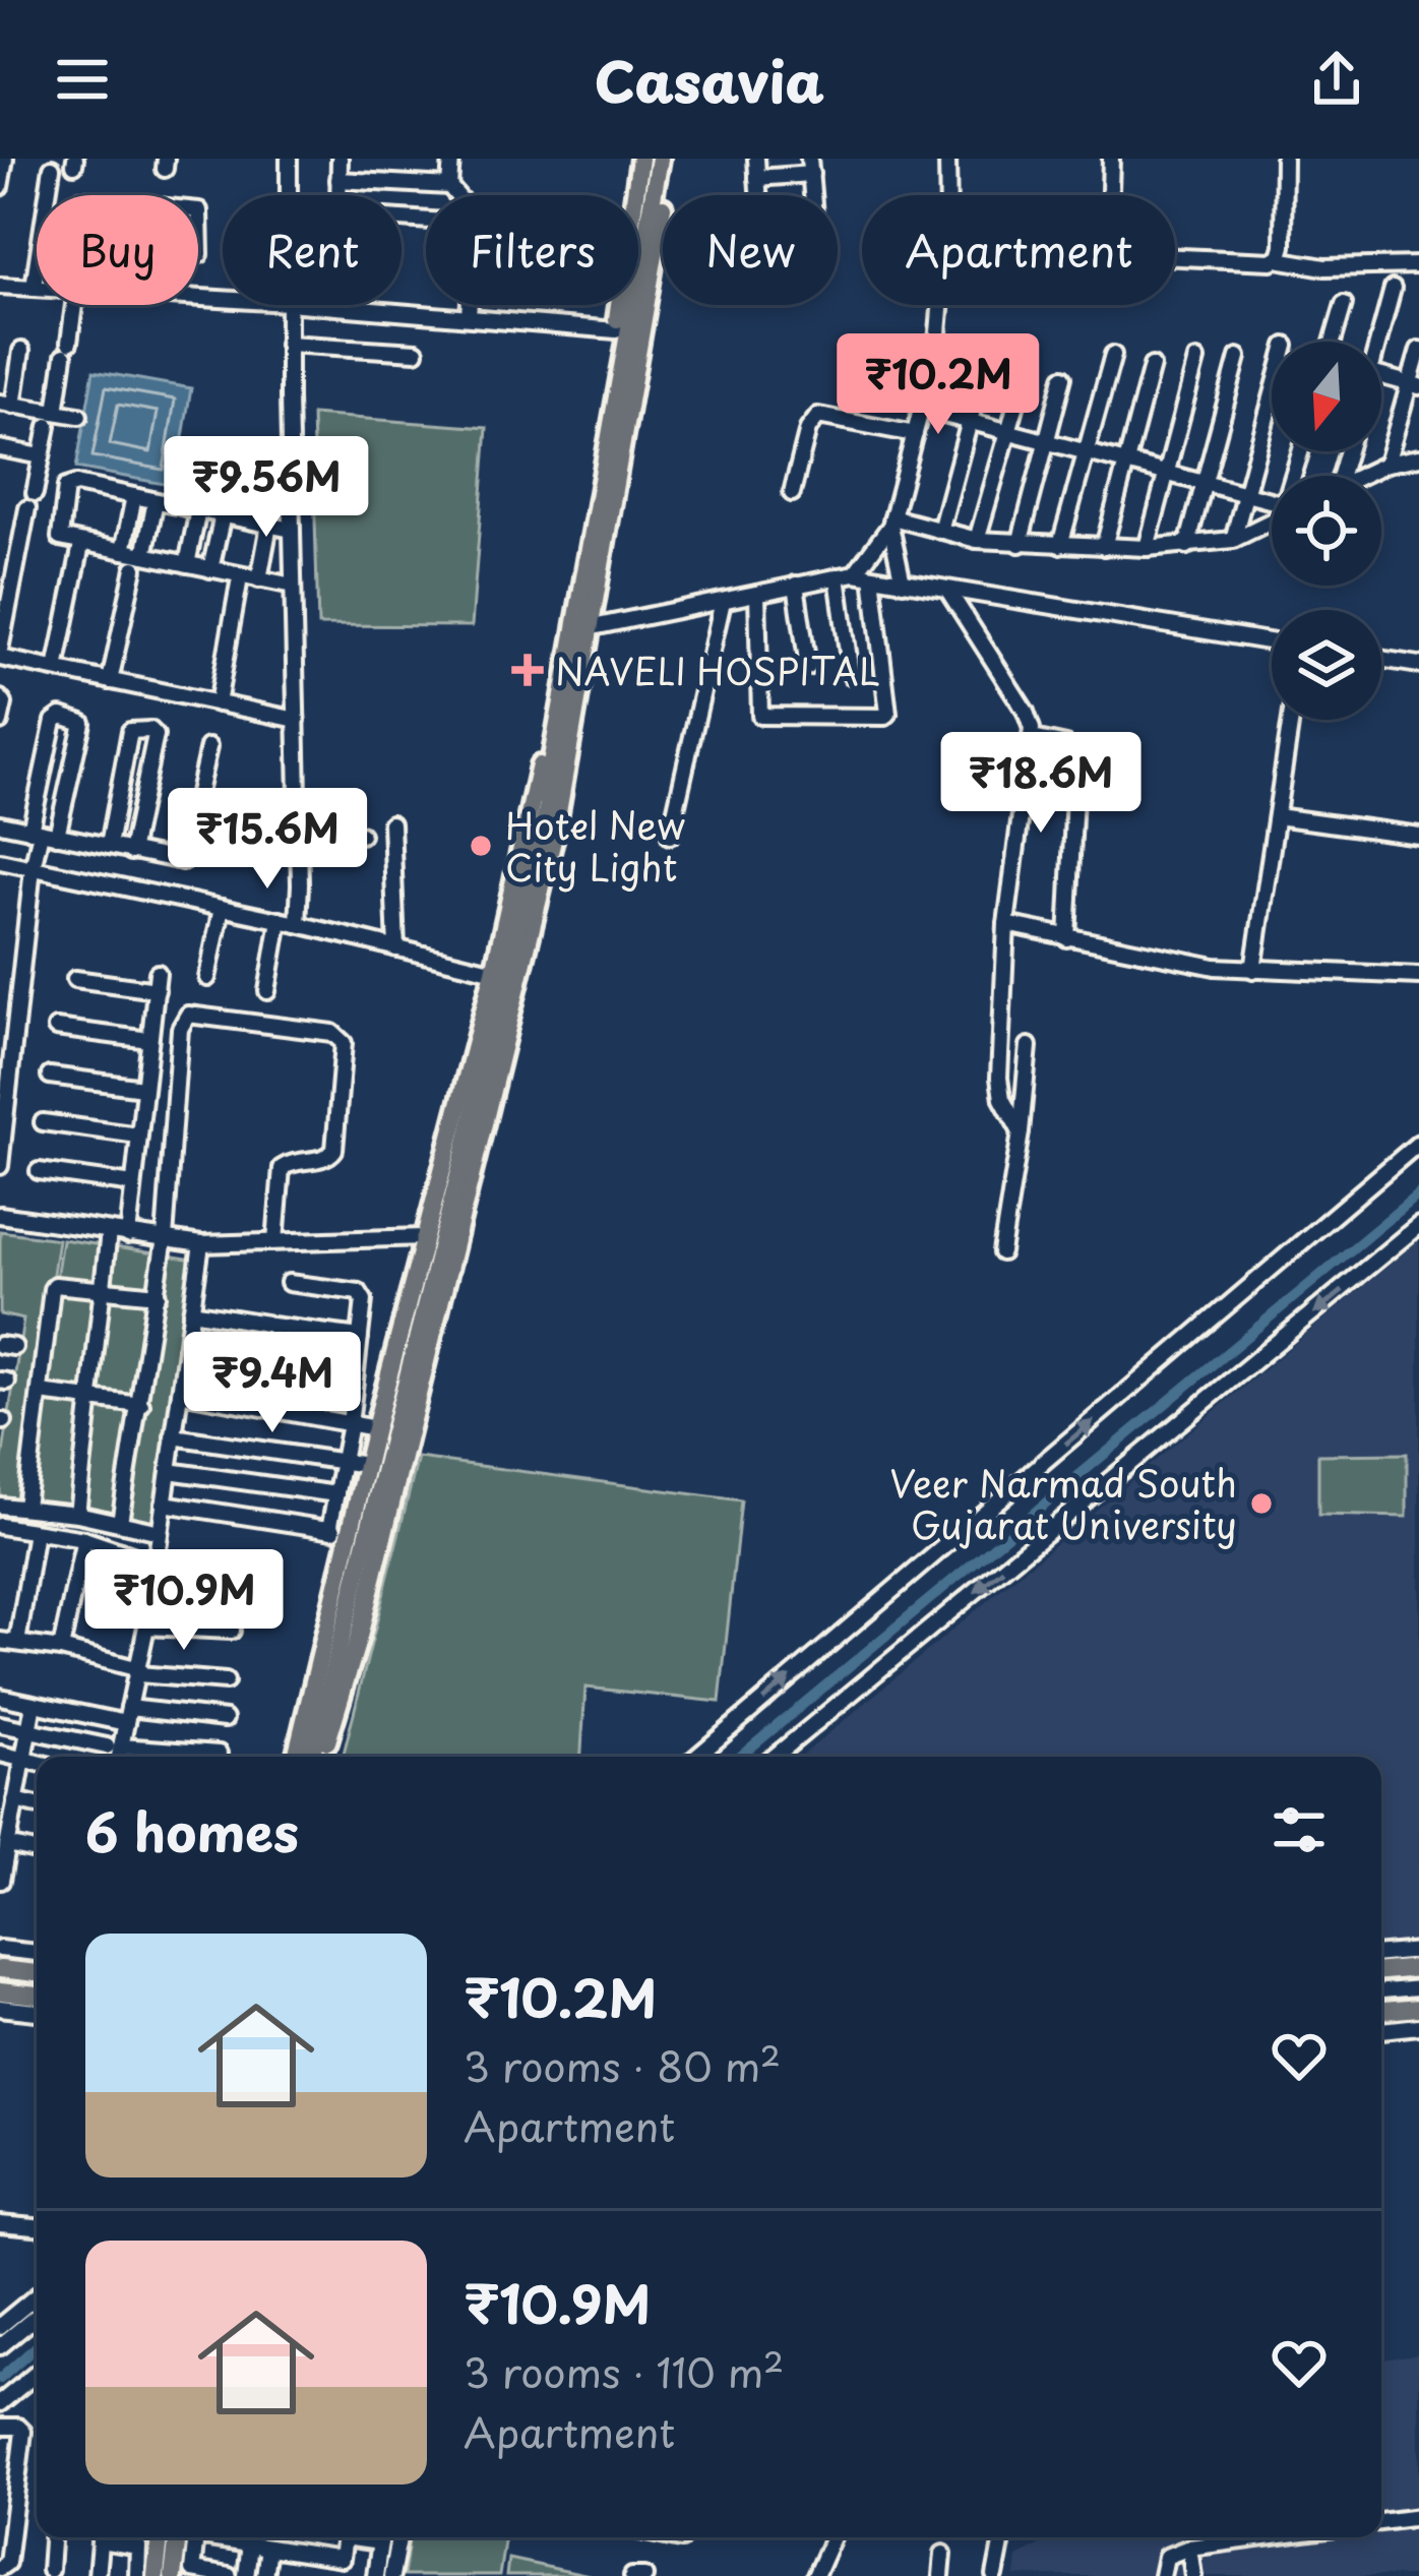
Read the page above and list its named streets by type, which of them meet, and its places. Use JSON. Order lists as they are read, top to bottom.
{
  "places": {
    "health": ["NAVELI HOSPITAL"],
    "other": ["Hotel New City Light", "Veer Narmad South Gujarat University"]
  },
  "north": "bottom",
  "page": {
    "header": "Casavia",
    "chip": [
      "Buy",
      "Rent",
      "Filters",
      "New",
      "Apartment"
    ],
    "price": [
      "₹10.2M",
      "₹9.56M",
      "₹18.6M",
      "₹15.6M",
      "₹9.4M",
      "₹10.9M"
    ],
    "heading": "6 homes",
    "list": [
      {
        "name": "₹10.2M",
        "note": "3 rooms · 80 m² · Apartment"
      },
      {
        "name": "₹10.9M",
        "note": "3 rooms · 110 m² · Apartment"
      }
    ]
  }
}
